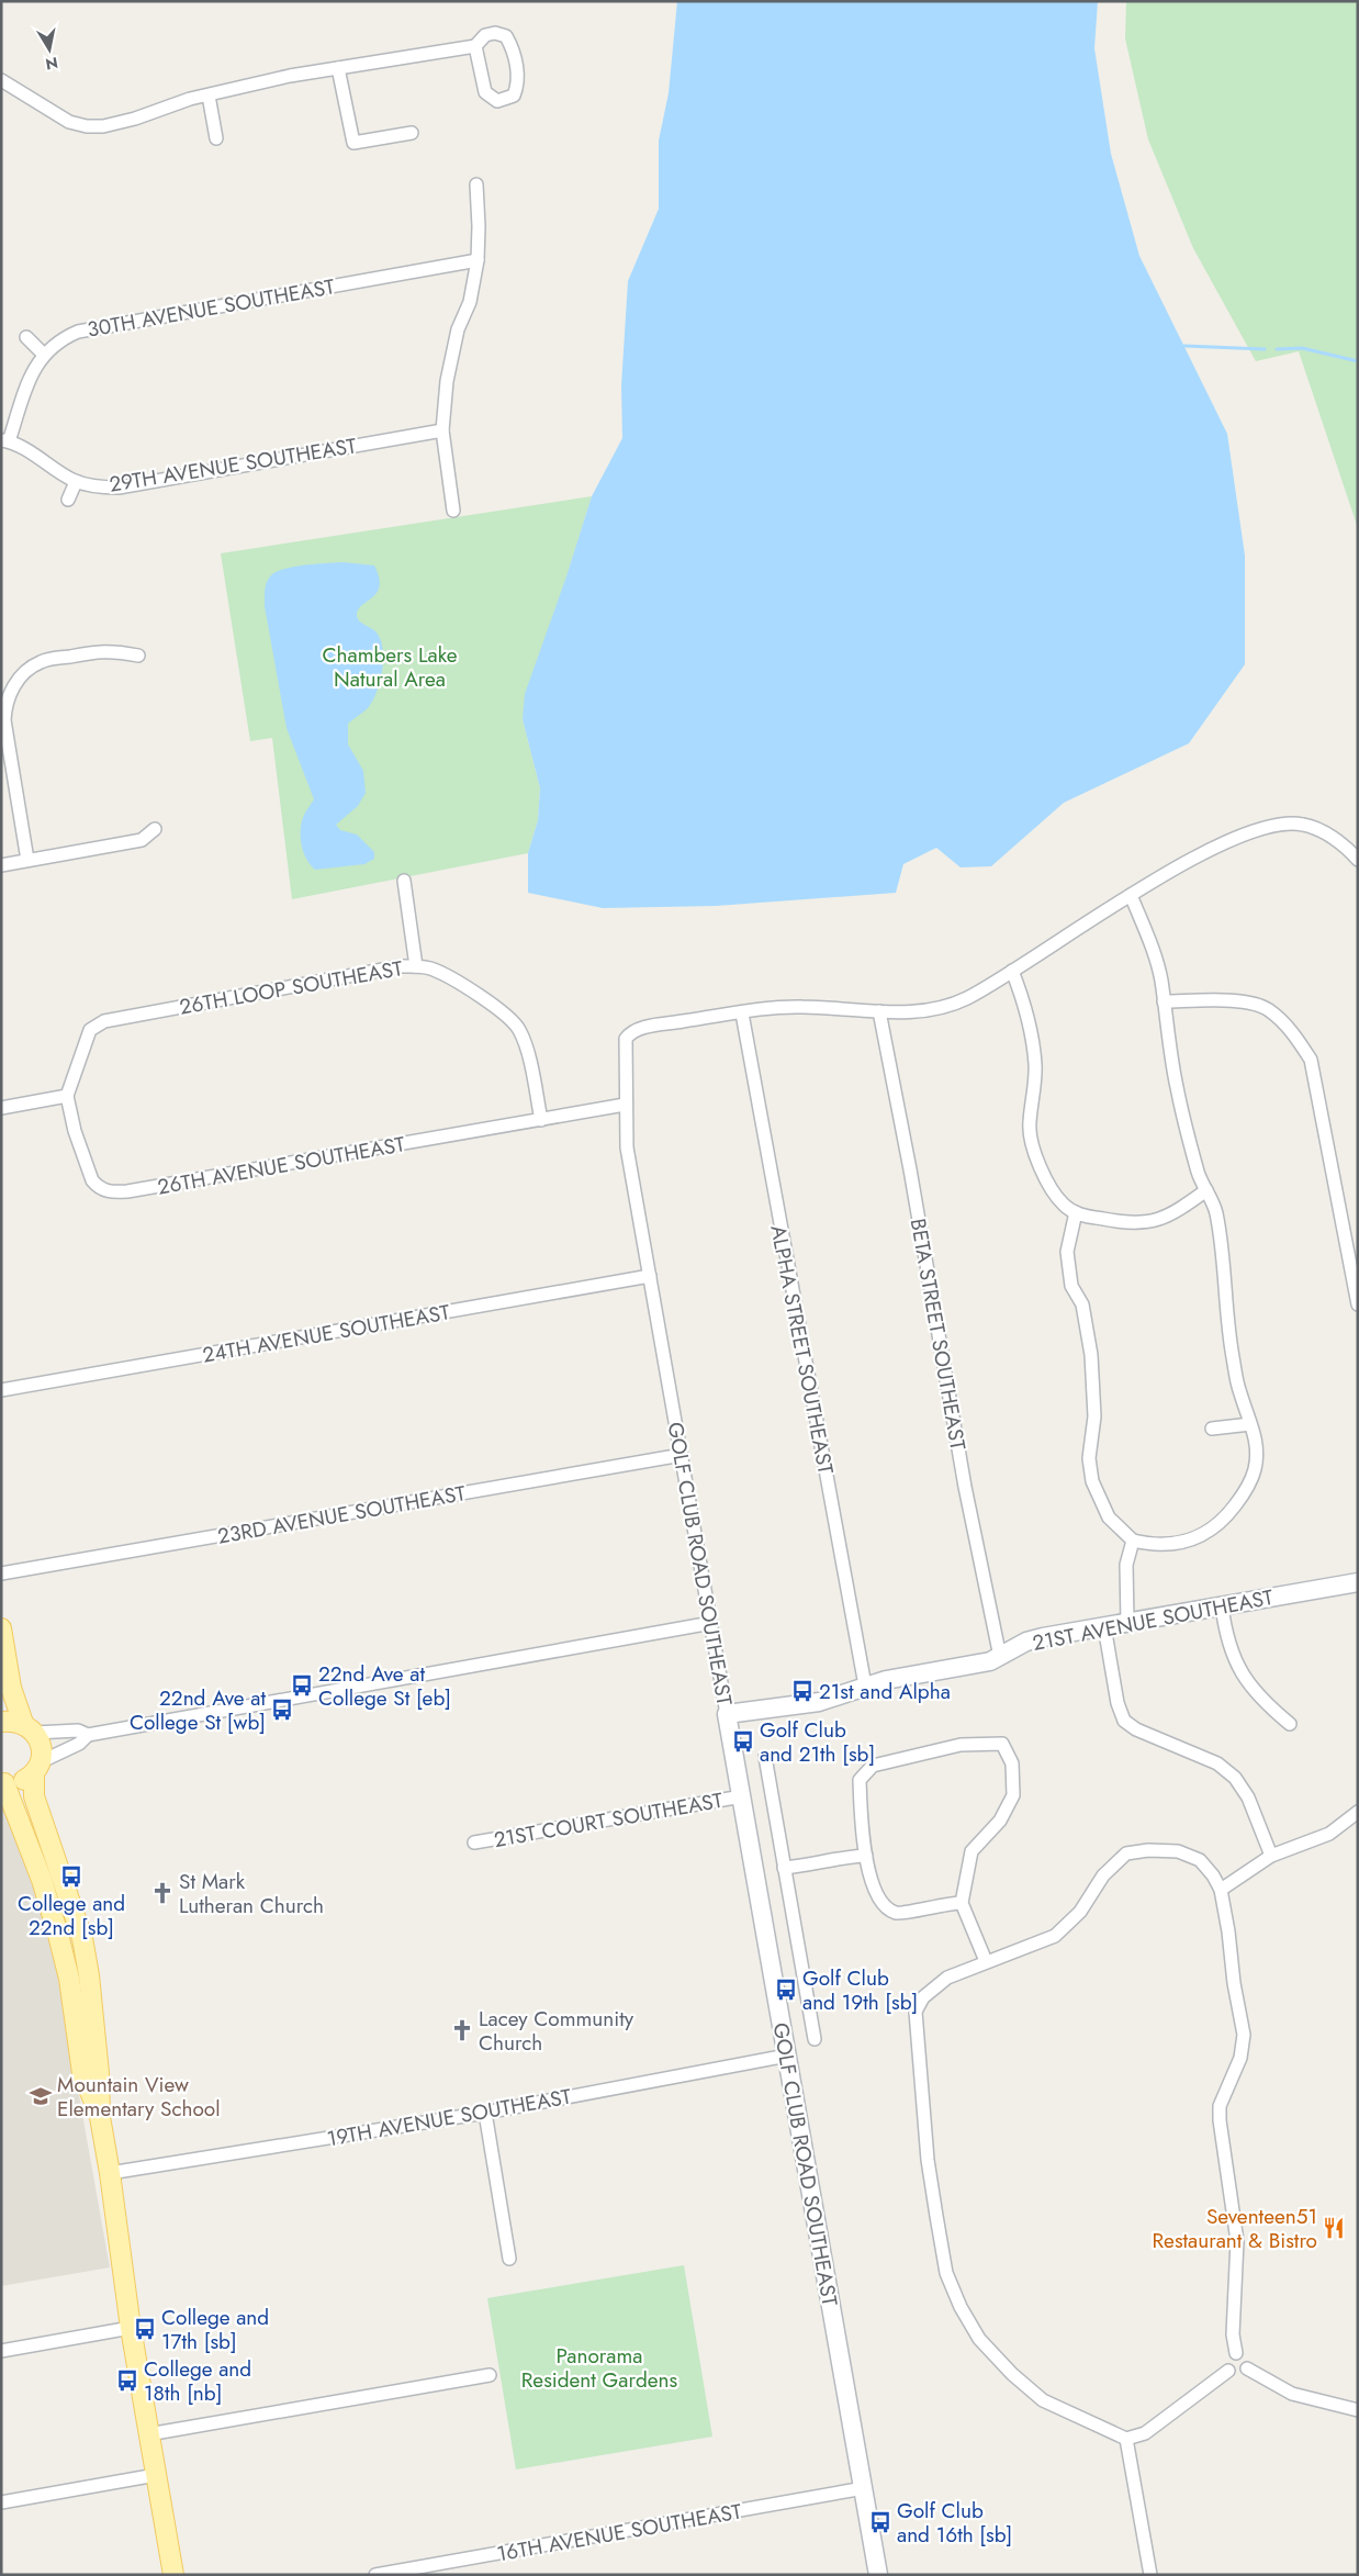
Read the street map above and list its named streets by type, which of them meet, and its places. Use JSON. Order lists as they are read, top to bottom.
{
  "streets": {
    "street": [
      "30TH AVENUE SOUTHEAST",
      "29TH AVENUE SOUTHEAST",
      "26TH LOOP SOUTHEAST",
      "26TH AVENUE SOUTHEAST",
      "24TH AVENUE SOUTHEAST",
      "BETA STREET SOUTHEAST",
      "ALPHA STREET SOUTHEAST",
      "23RD AVENUE SOUTHEAST",
      "GOLF CLUB ROAD SOUTHEAST",
      "21ST AVENUE SOUTHEAST",
      "21ST COURT SOUTHEAST",
      "19TH AVENUE SOUTHEAST",
      "16TH AVENUE SOUTHEAST"
    ]
  },
  "crossings": [
    ["30TH AVENUE SOUTHEAST", "29TH AVENUE SOUTHEAST"],
    ["26TH LOOP SOUTHEAST", "26TH AVENUE SOUTHEAST"],
    ["26TH AVENUE SOUTHEAST", "GOLF CLUB ROAD SOUTHEAST"],
    ["24TH AVENUE SOUTHEAST", "GOLF CLUB ROAD SOUTHEAST"],
    ["BETA STREET SOUTHEAST", "GOLF CLUB ROAD SOUTHEAST"],
    ["BETA STREET SOUTHEAST", "21ST AVENUE SOUTHEAST"],
    ["ALPHA STREET SOUTHEAST", "GOLF CLUB ROAD SOUTHEAST"],
    ["ALPHA STREET SOUTHEAST", "21ST AVENUE SOUTHEAST"],
    ["23RD AVENUE SOUTHEAST", "GOLF CLUB ROAD SOUTHEAST"],
    ["GOLF CLUB ROAD SOUTHEAST", "21ST AVENUE SOUTHEAST"],
    ["GOLF CLUB ROAD SOUTHEAST", "21ST COURT SOUTHEAST"],
    ["GOLF CLUB ROAD SOUTHEAST", "19TH AVENUE SOUTHEAST"],
    ["GOLF CLUB ROAD SOUTHEAST", "16TH AVENUE SOUTHEAST"]
  ],
  "parks": ["Chambers Lake Natural Area", "Panorama Resident Gardens"],
  "places": {
    "bus stop": [
      "22nd Ave at College St [eb]",
      "21st and Alpha",
      "22nd Ave at College St [wb]",
      "Golf Club and 21th [sb]",
      "College and 22nd [sb]",
      "Golf Club and 19th [sb]",
      "College and 17th [sb]",
      "College and 18th [nb]",
      "Golf Club and 16th [sb]"
    ],
    "church": ["St Mark Lutheran Church", "Lacey Community Church"],
    "school or university": ["Mountain View Elementary School"],
    "restaurant": ["Seventeen51 Restaurant & Bistro"]
  },
  "north": "bottom"
}
